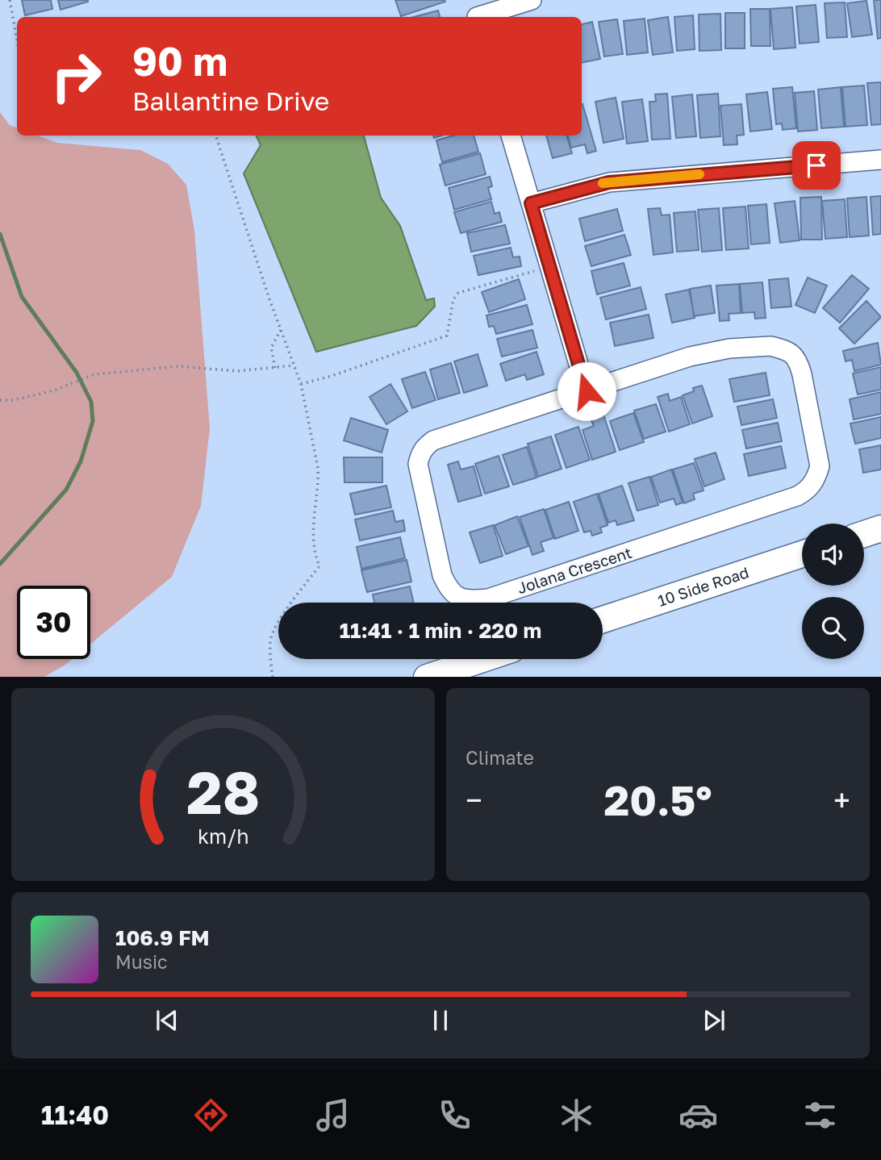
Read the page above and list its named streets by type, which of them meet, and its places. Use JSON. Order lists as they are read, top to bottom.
{
  "streets": {
    "main road": ["10 Side Road"],
    "street": ["Jolana Crescent"]
  },
  "page": {
    "turn": ["90 m", "Ballantine Drive"],
    "limit": "30",
    "trip": "11:41 · 1 min · 220 m",
    "tile": "Climate",
    "heat": ["−", "20.5°", "+"],
    "song": ["106.9 FM", "Music"],
    "tabs": "11:40",
    "gauge": ["28", "km/h"]
  }
}
